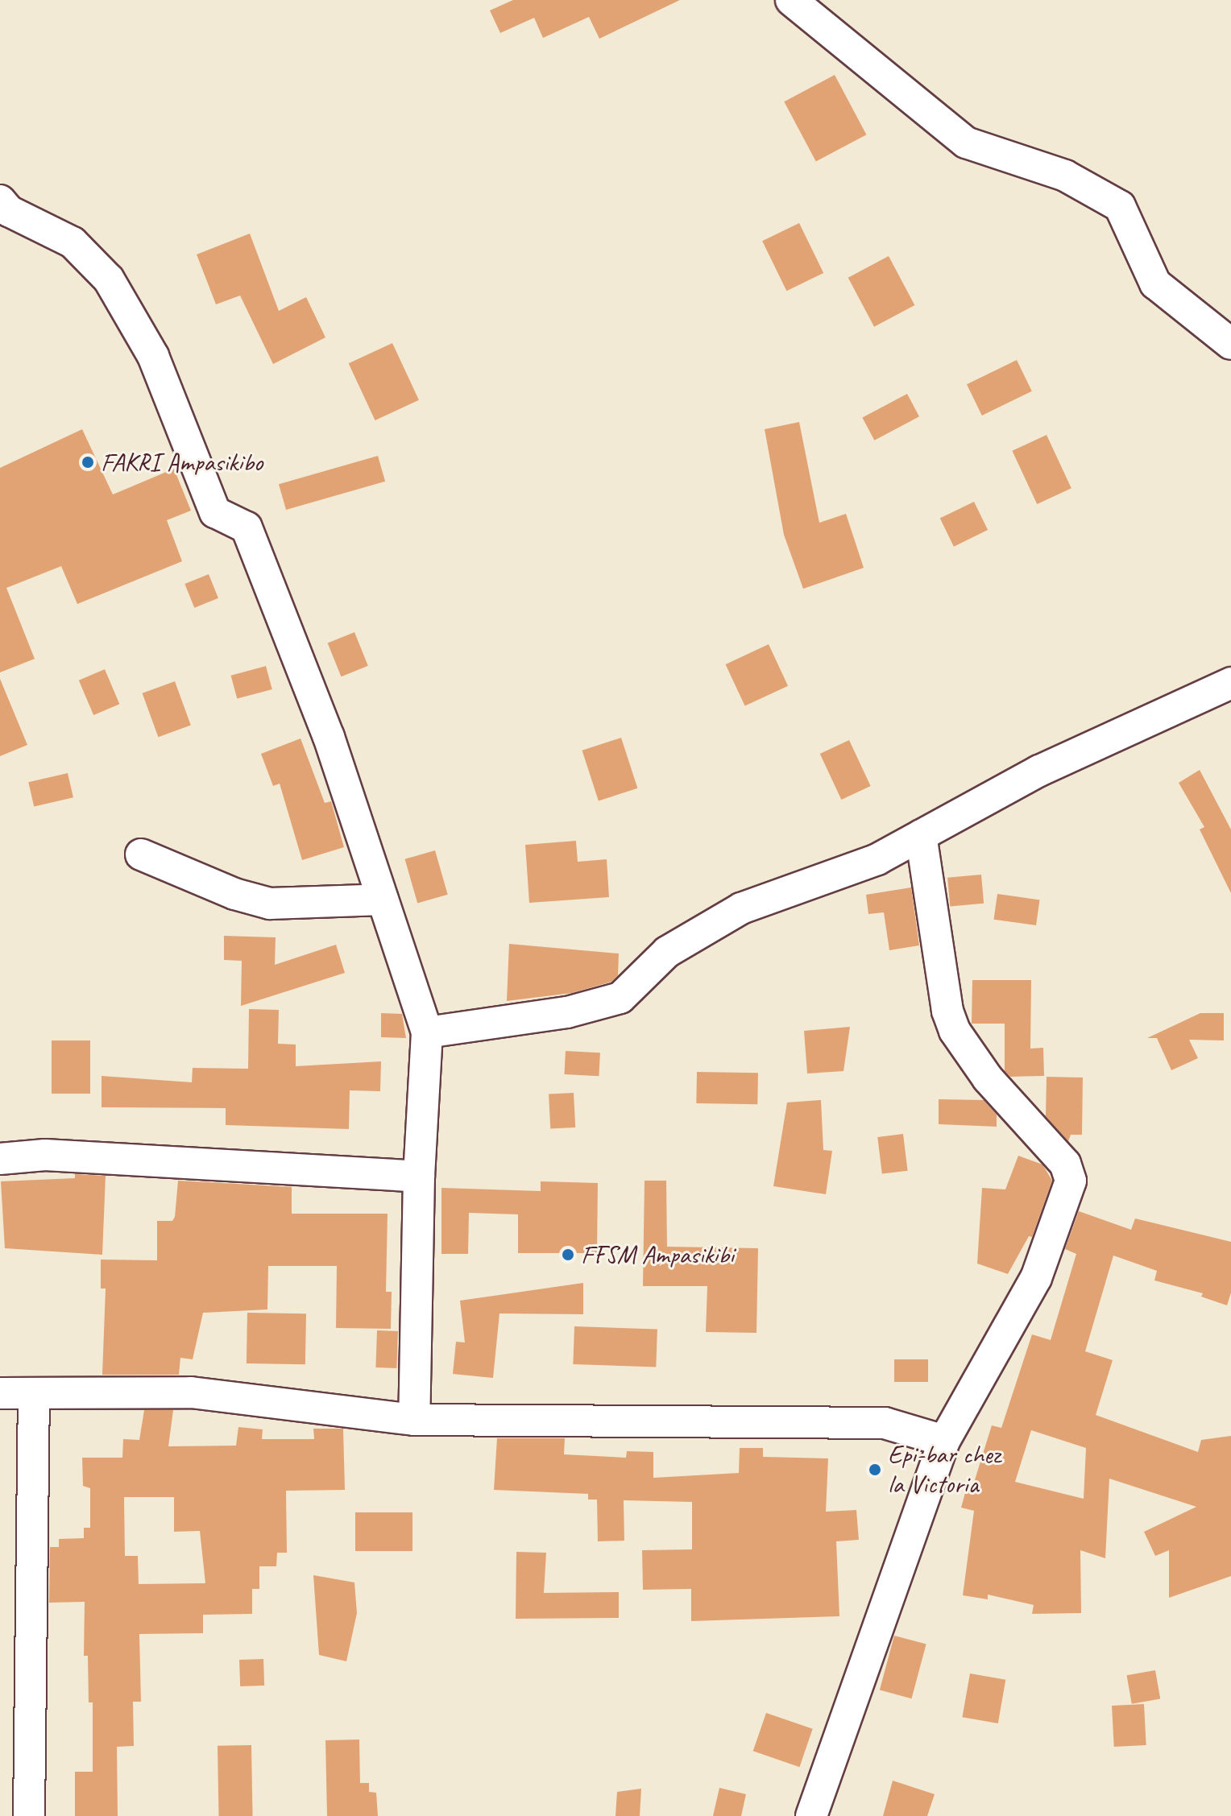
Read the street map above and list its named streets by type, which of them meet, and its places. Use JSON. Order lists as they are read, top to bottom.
{
  "places": ["FAKRI Ampasikibo", "FFSM Ampasikibi", "Epi-bar chez la Victoria"]
}
